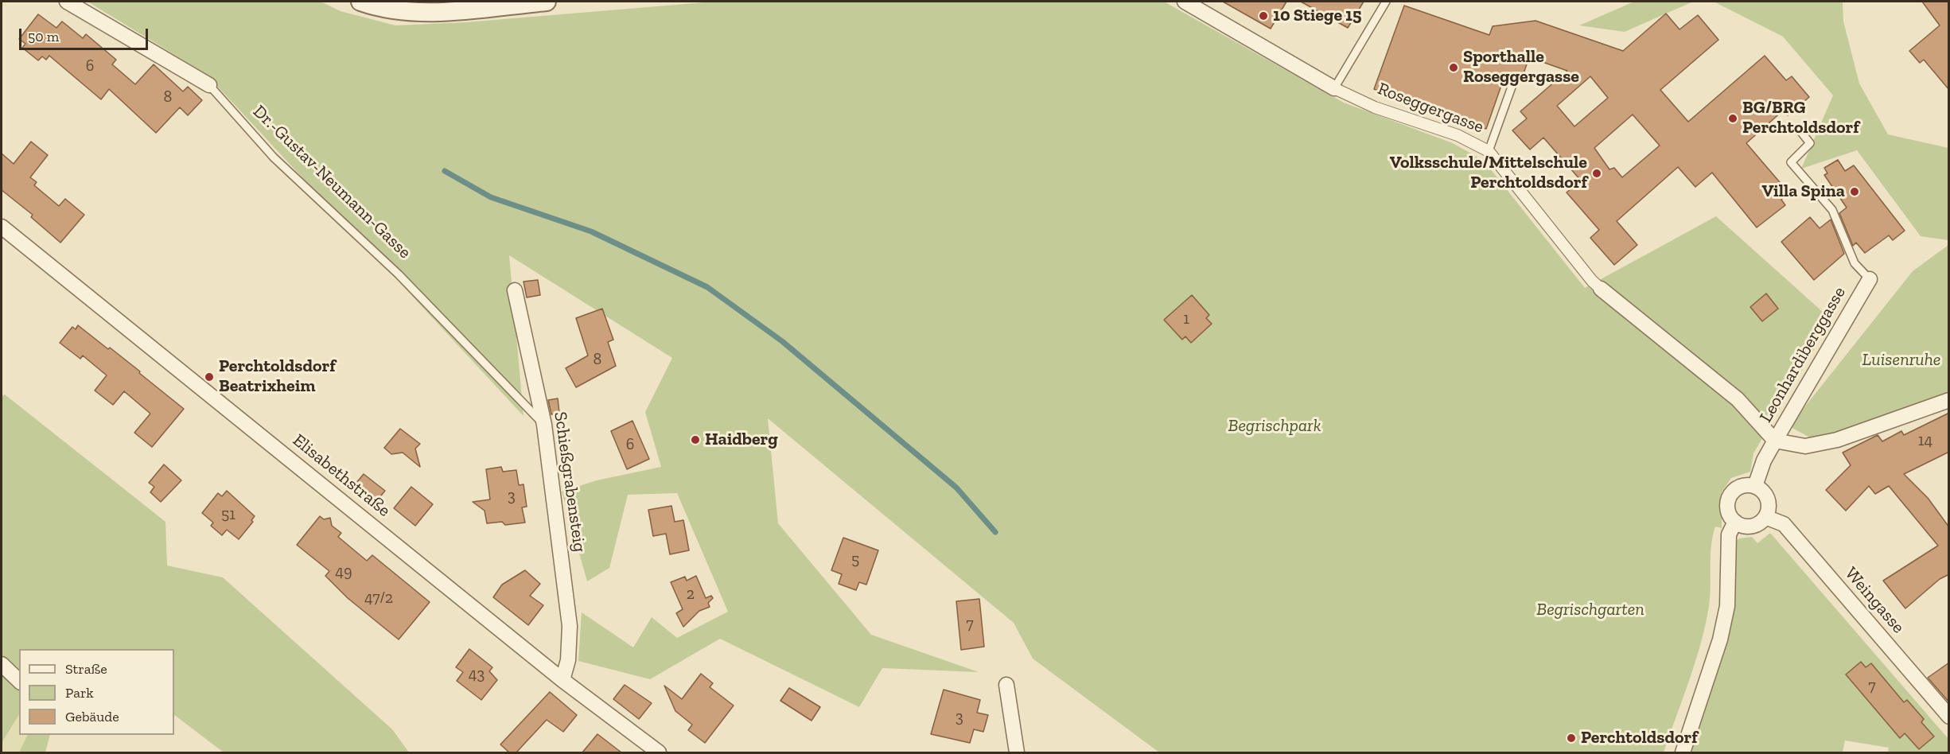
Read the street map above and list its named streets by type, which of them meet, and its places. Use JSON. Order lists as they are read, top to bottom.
{
  "streets": {
    "street": [
      "Roseggergasse",
      "Dr.-Gustav-Neumann-Gasse",
      "Leonhardiberggasse",
      "Elisabethstraße",
      "Schießgrabensteig",
      "Weingasse"
    ]
  },
  "crossings": [
    ["Roseggergasse", "Leonhardiberggasse"],
    ["Dr.-Gustav-Neumann-Gasse", "Schießgrabensteig"],
    ["Elisabethstraße", "Schießgrabensteig"]
  ],
  "parks": ["Luisenruhe", "Begrischpark", "Begrischgarten"],
  "places": [
    "10 Stiege 15",
    "Sporthalle Roseggergasse",
    "BG/BRG Perchtoldsdorf",
    "Volksschule/Mittelschule Perchtoldsdorf",
    "Villa Spina",
    "Perchtoldsdorf Beatrixheim",
    "Haidberg",
    "Perchtoldsdorf"
  ],
  "house_numbers": [
    "6",
    "8",
    "1",
    "8",
    "14",
    "6",
    "3",
    "51",
    "5",
    "49",
    "2",
    "47/2",
    "7",
    "43",
    "7",
    "3"
  ],
  "legend": ["Straße", "Park", "Gebäude"],
  "scale_bar": "50 m"
}
